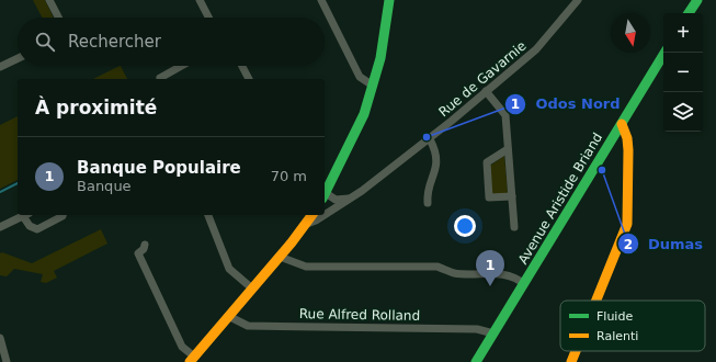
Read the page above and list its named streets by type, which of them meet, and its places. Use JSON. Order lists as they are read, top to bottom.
{
  "streets": {
    "street": ["Rue de Gavarnie", "Avenue Aristide Briand", "Rue Alfred Rolland"]
  },
  "crossings": [
    ["Avenue Aristide Briand", "Rue Alfred Rolland"]
  ],
  "places": ["Odos Nord", "Dumas"],
  "legend": ["Fluide", "Ralenti"],
  "north": "bottom",
  "page": {
    "map_buttons": ["+", "−"],
    "search": "Rechercher",
    "heading": "À proximité",
    "list": [
      {
        "mark": "1",
        "name": "Banque Populaire",
        "note": "Banque",
        "value": "70 m"
      }
    ],
    "pins": "1"
  }
}
